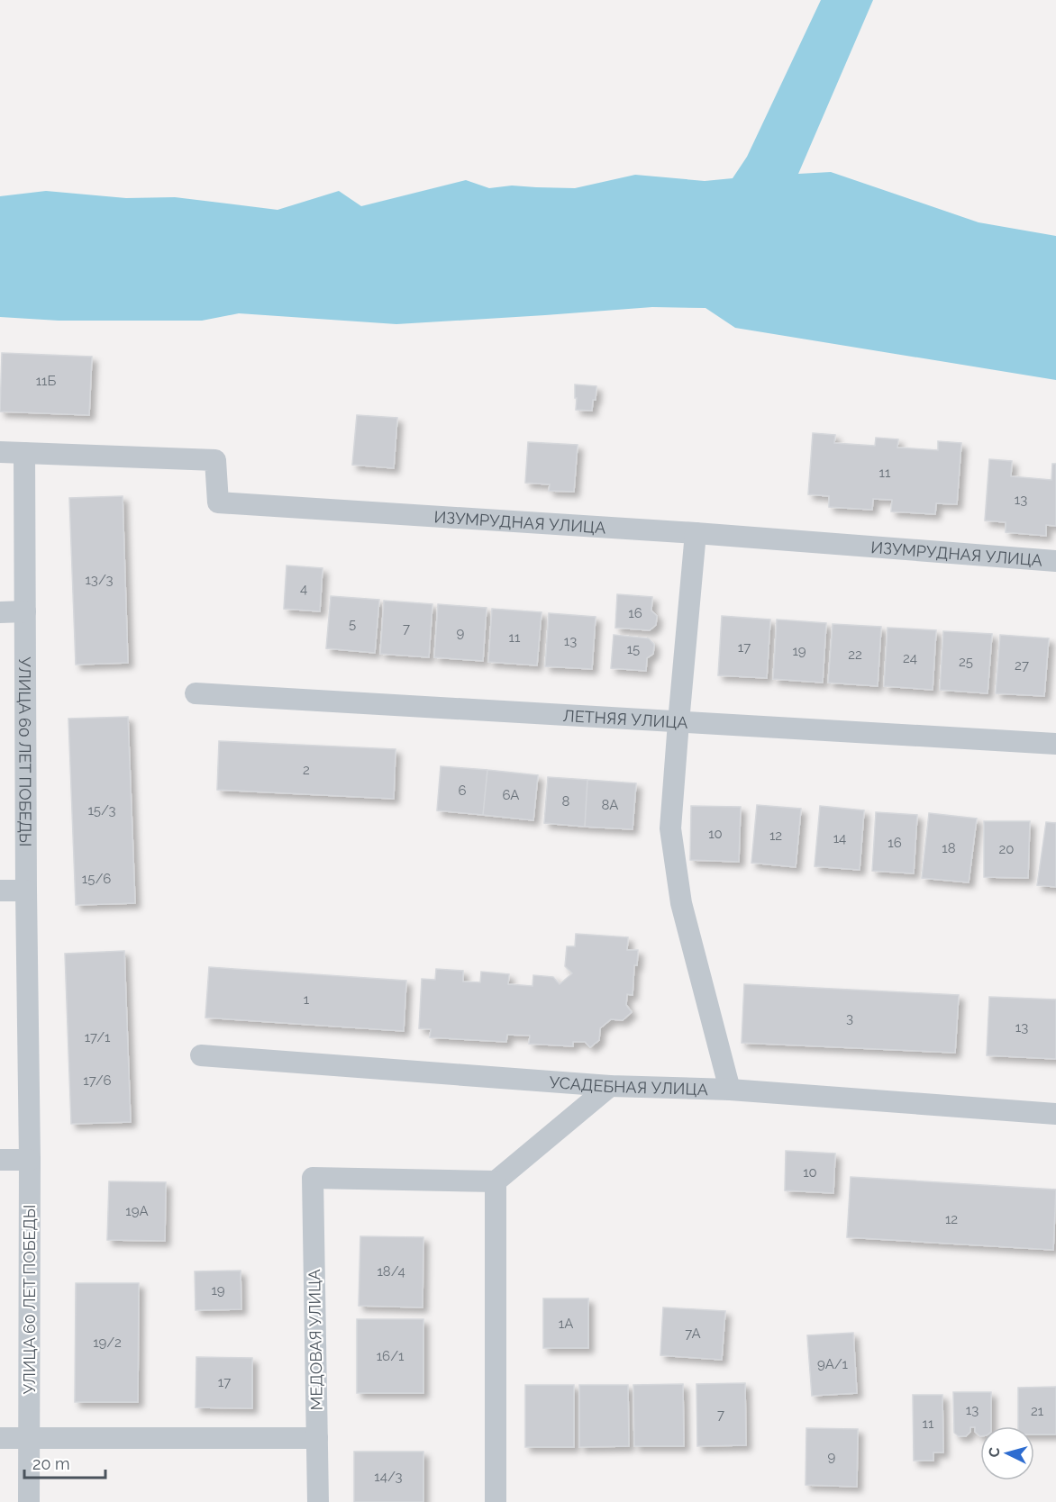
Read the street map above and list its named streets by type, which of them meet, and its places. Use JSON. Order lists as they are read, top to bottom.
{
  "streets": {
    "street": [
      "ИЗУМРУДНАЯ УЛИЦА",
      "ЛЕТНЯЯ УЛИЦА",
      "УЛИЦА 60 ЛЕТ ПОБЕДЫ",
      "УСАДЕБНАЯ УЛИЦА",
      "МЕДОВАЯ УЛИЦА"
    ]
  },
  "crossings": [
    ["ИЗУМРУДНАЯ УЛИЦА", "УЛИЦА 60 ЛЕТ ПОБЕДЫ"]
  ],
  "house_numbers": [
    "11Б",
    "11",
    "13",
    "13/3",
    "4",
    "16",
    "5",
    "7",
    "9",
    "11",
    "13",
    "17",
    "15",
    "19",
    "22",
    "24",
    "25",
    "27",
    "2",
    "6",
    "6А",
    "8",
    "8А",
    "15/3",
    "10",
    "12",
    "14",
    "16",
    "18",
    "20",
    "15/6",
    "1",
    "3",
    "13",
    "17/1",
    "17/6",
    "10",
    "19А",
    "12",
    "18/4",
    "19",
    "1А",
    "7А",
    "19/2",
    "16/1",
    "9А/1",
    "17",
    "13",
    "21",
    "7",
    "11",
    "9",
    "14/3"
  ],
  "scale_bar": "20 m",
  "north": "left"
}
